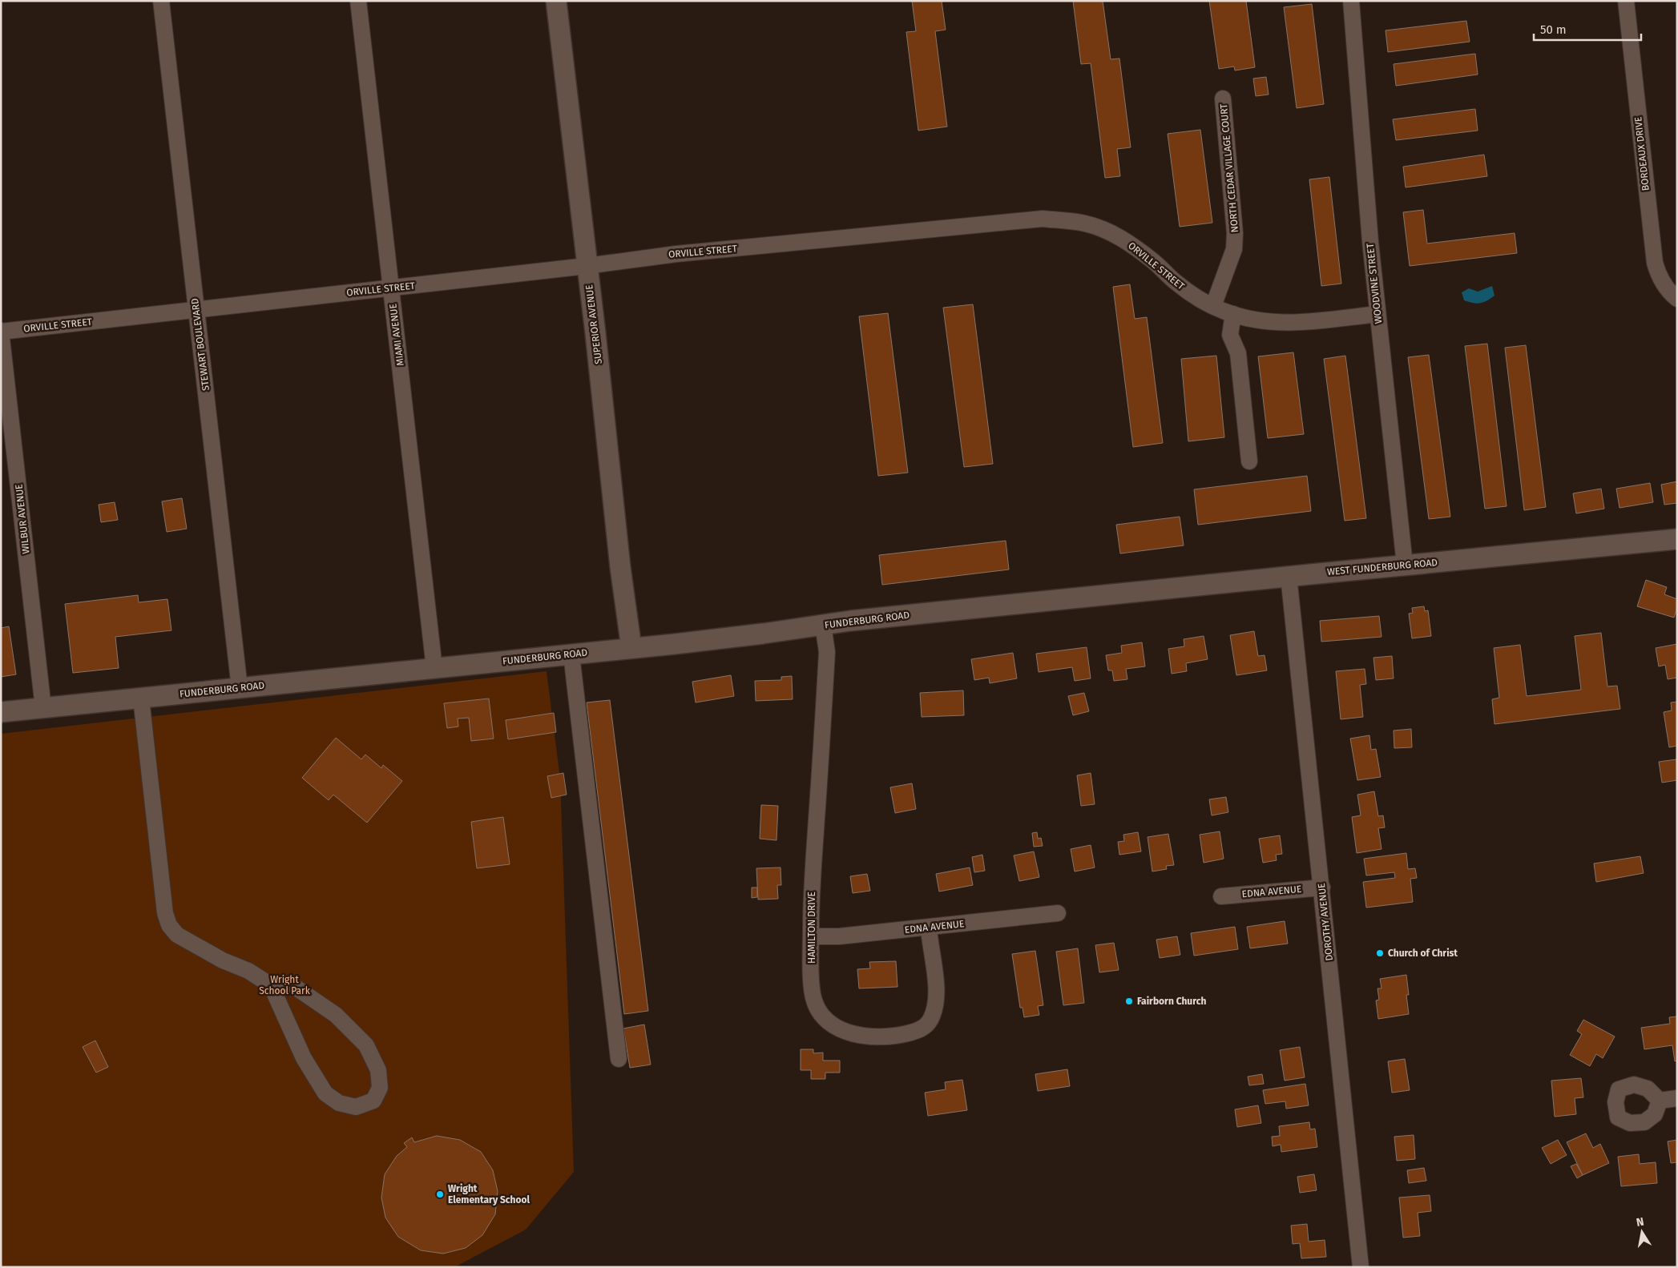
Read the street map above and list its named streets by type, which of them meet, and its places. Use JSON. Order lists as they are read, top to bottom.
{
  "streets": {
    "street": [
      "BORDEAUX DRIVE",
      "NORTH CEDAR VILLAGE COURT",
      "ORVILLE STREET",
      "WOODVINE STREET",
      "SUPERIOR AVENUE",
      "MIAMI AVENUE",
      "STEWART BOULEVARD",
      "WILBUR AVENUE",
      "WEST FUNDERBURG ROAD",
      "FUNDERBURG ROAD",
      "EDNA AVENUE",
      "DOROTHY AVENUE",
      "HAMILTON DRIVE"
    ]
  },
  "crossings": [
    ["NORTH CEDAR VILLAGE COURT", "ORVILLE STREET"],
    ["ORVILLE STREET", "WOODVINE STREET"],
    ["ORVILLE STREET", "SUPERIOR AVENUE"],
    ["ORVILLE STREET", "MIAMI AVENUE"],
    ["ORVILLE STREET", "STEWART BOULEVARD"],
    ["ORVILLE STREET", "WILBUR AVENUE"],
    ["WOODVINE STREET", "WEST FUNDERBURG ROAD"],
    ["SUPERIOR AVENUE", "FUNDERBURG ROAD"],
    ["MIAMI AVENUE", "FUNDERBURG ROAD"],
    ["STEWART BOULEVARD", "FUNDERBURG ROAD"],
    ["WILBUR AVENUE", "FUNDERBURG ROAD"],
    ["WEST FUNDERBURG ROAD", "FUNDERBURG ROAD"],
    ["WEST FUNDERBURG ROAD", "DOROTHY AVENUE"],
    ["FUNDERBURG ROAD", "HAMILTON DRIVE"],
    ["EDNA AVENUE", "DOROTHY AVENUE"],
    ["EDNA AVENUE", "HAMILTON DRIVE"]
  ],
  "parks": ["Wright School Park"],
  "places": ["Church of Christ", "Fairborn Church", "Wright Elementary School"],
  "scale_bar": "50 m",
  "north": "top"
}
